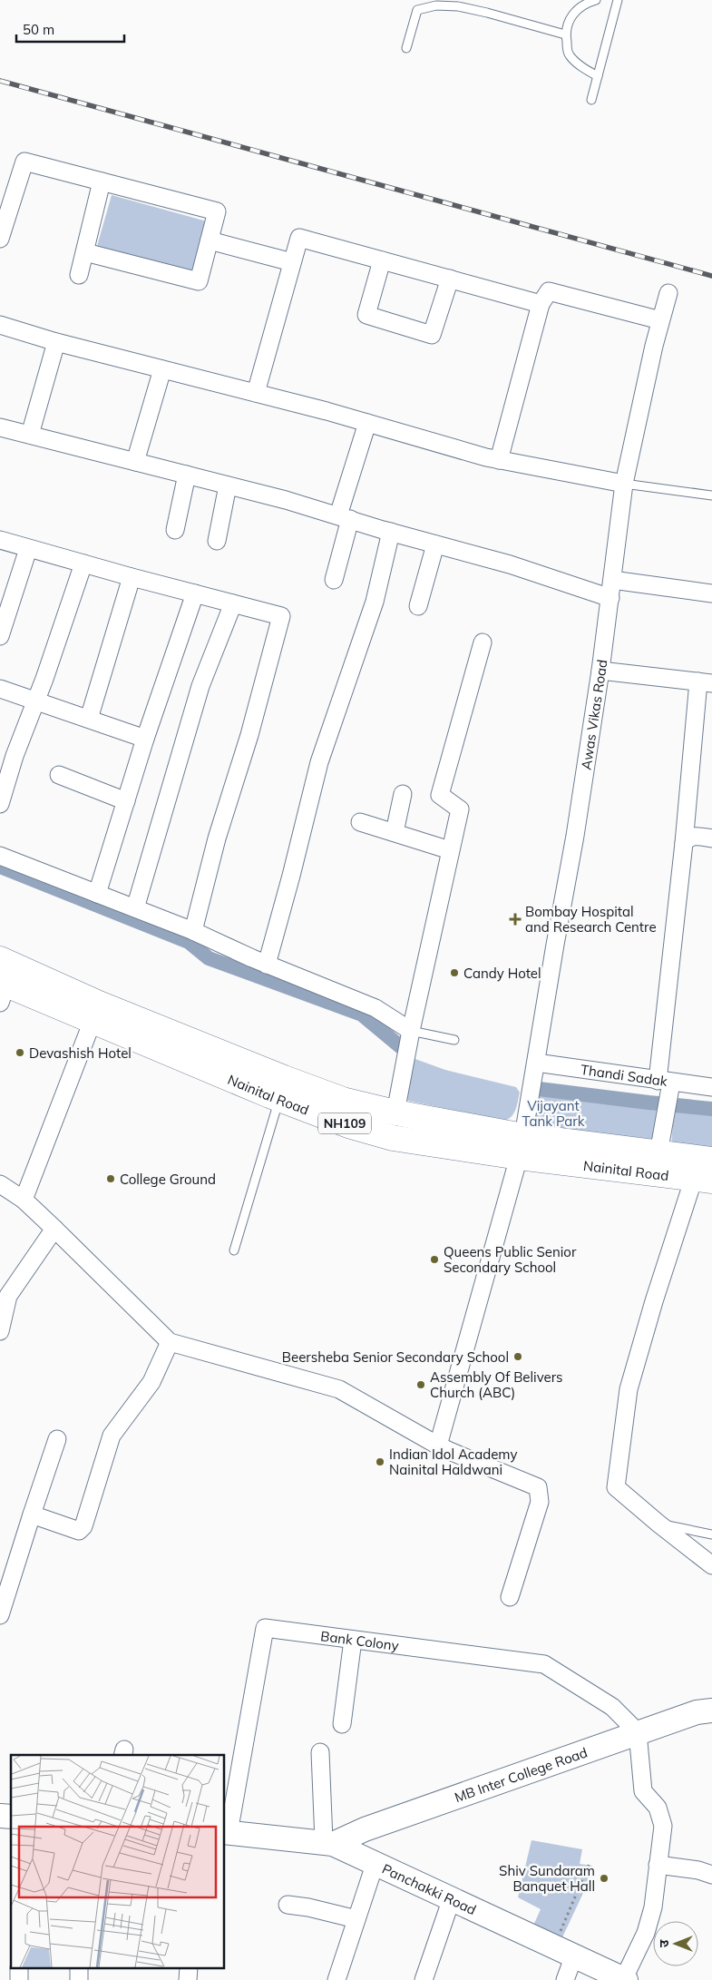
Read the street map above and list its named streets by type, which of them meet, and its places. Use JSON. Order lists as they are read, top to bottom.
{
  "streets": {
    "highway": ["Nainital Road", "NH109"],
    "main road": ["MB Inter College Road", "Panchakki Road"],
    "street": ["Awas Vikas Road", "Thandi Sadak", "Bank Colony"]
  },
  "crossings": [
    ["Awas Vikas Road", "Thandi Sadak"],
    ["Awas Vikas Road", "Nainital Road"],
    ["Bank Colony", "MB Inter College Road"],
    ["Bank Colony", "Panchakki Road"],
    ["MB Inter College Road", "Panchakki Road"]
  ],
  "parks": ["Vijayant Tank Park"],
  "places": {
    "health": ["Bombay Hospital and Research Centre"],
    "other": [
      "Candy Hotel",
      "Devashish Hotel",
      "College Ground",
      "Queens Public Senior Secondary School",
      "Beersheba Senior Secondary School",
      "Assembly Of Belivers Church (ABC)",
      "Indian Idol Academy Nainital Haldwani",
      "Shiv Sundaram Banquet Hall"
    ]
  },
  "scale_bar": "50 m",
  "north": "left"
}
